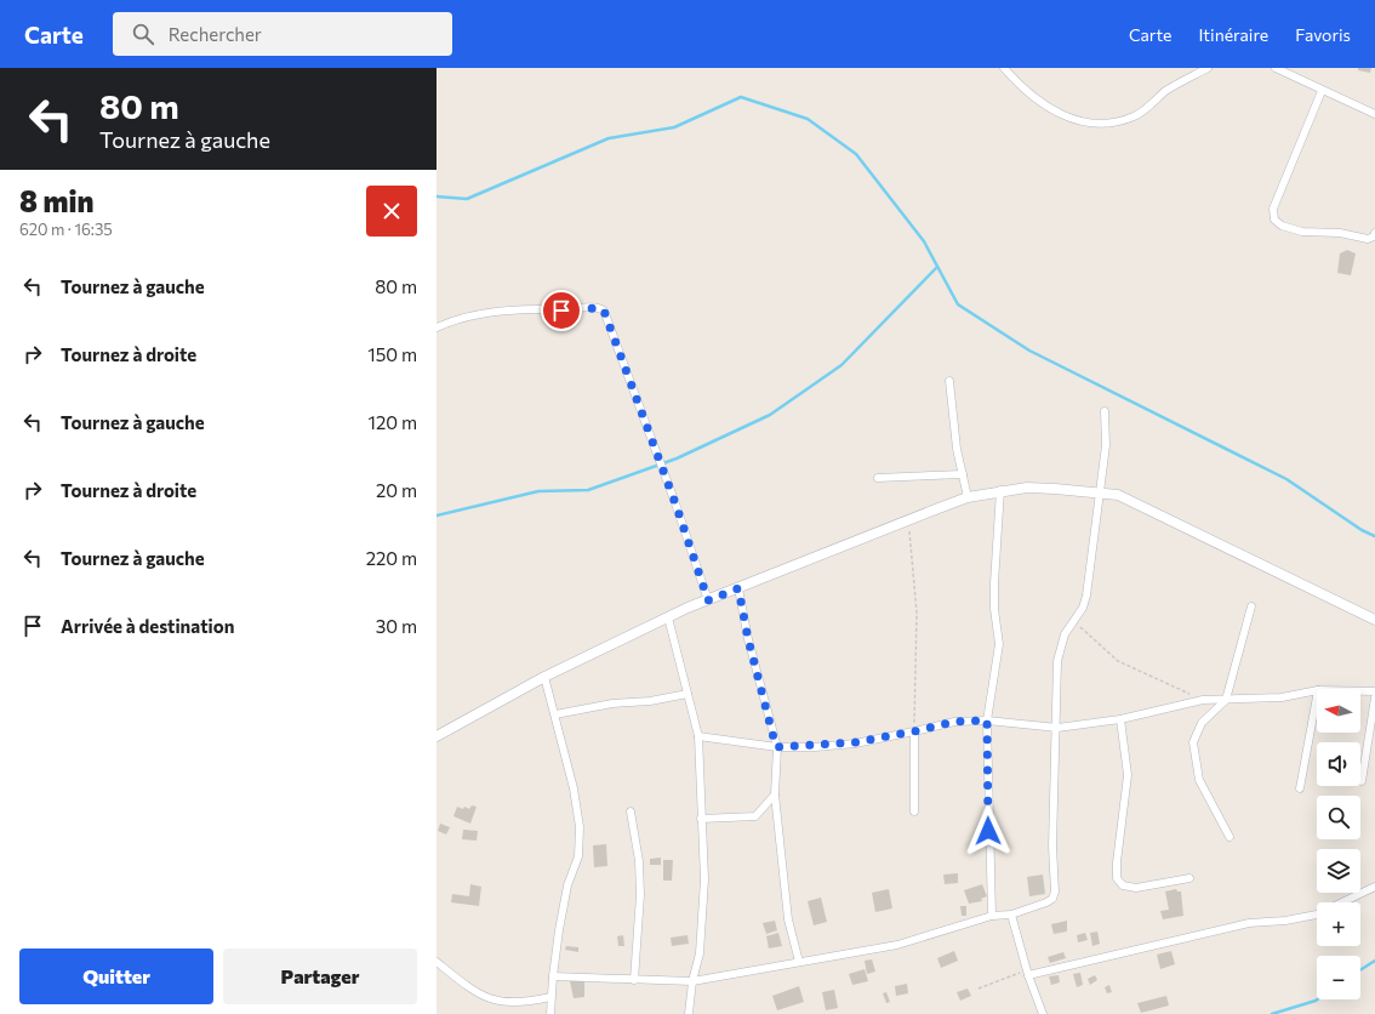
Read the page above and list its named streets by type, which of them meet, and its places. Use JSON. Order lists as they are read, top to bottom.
{
  "north": "left",
  "page": {
    "header": "Carte",
    "search": "Rechercher",
    "nav": ["Carte", "Itinéraire", "Favoris"],
    "turn": ["80 m", "Tournez à gauche"],
    "heading": ["8 min", "620 m · 16:35"],
    "list": [
      {
        "name": "Tournez à gauche",
        "value": "80 m"
      },
      {
        "name": "Tournez à droite",
        "value": "150 m"
      },
      {
        "name": "Tournez à gauche",
        "value": "120 m"
      },
      {
        "name": "Tournez à droite",
        "value": "20 m"
      },
      {
        "name": "Tournez à gauche",
        "value": "220 m"
      },
      {
        "name": "Arrivée à destination",
        "value": "30 m"
      }
    ],
    "map_buttons": ["+", "−"],
    "buttons": ["Quitter", "Partager"]
  }
}
